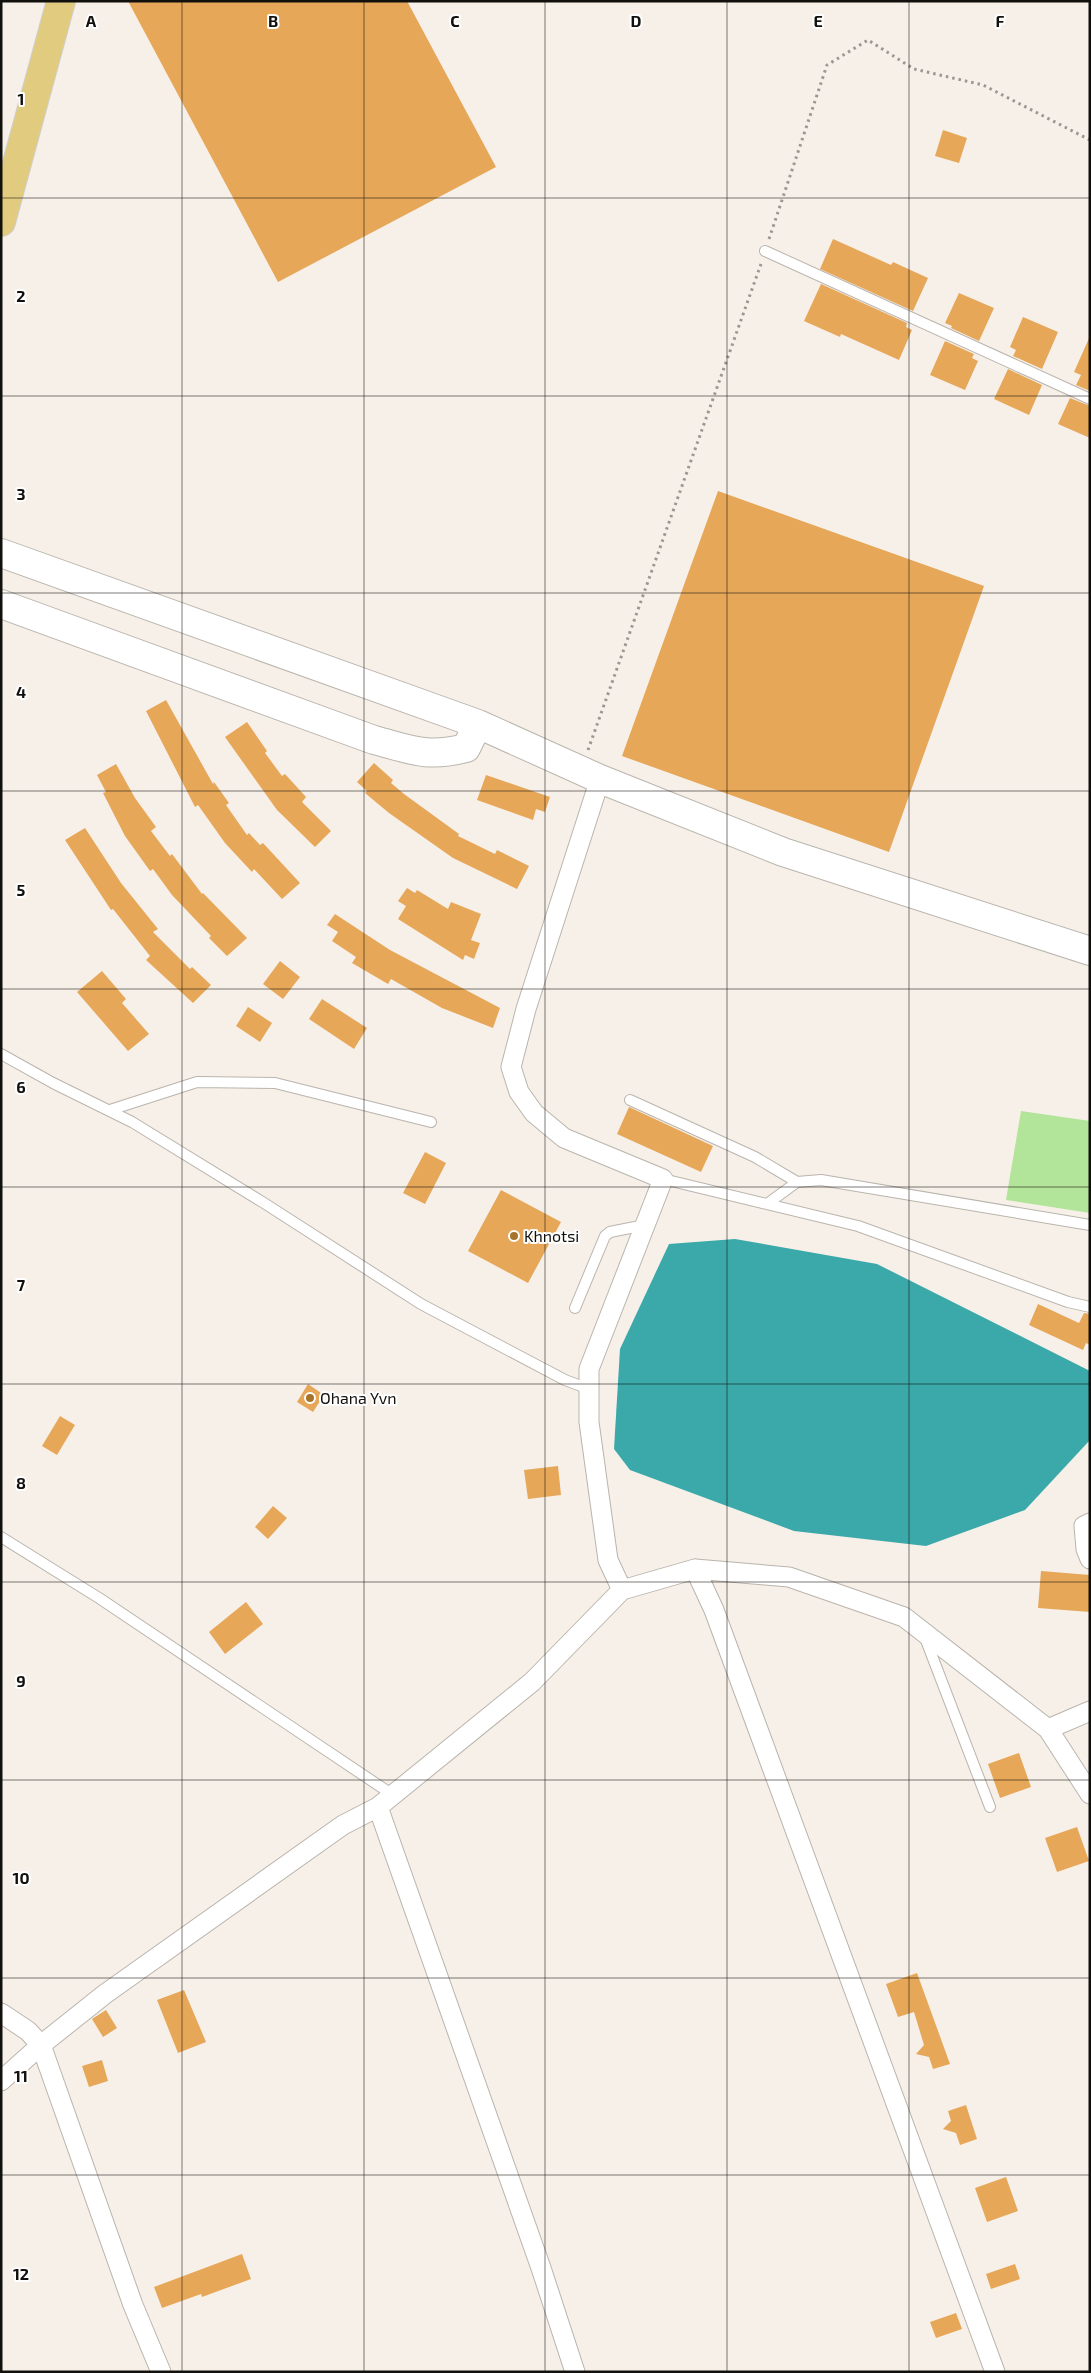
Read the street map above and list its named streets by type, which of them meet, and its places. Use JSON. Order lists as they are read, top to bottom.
{
  "places": ["Khnotsi", "Ohana Yvn"],
  "grid": {
    "columns": [
      "A",
      "B",
      "C",
      "D",
      "E",
      "F"
    ],
    "rows": [
      "1",
      "2",
      "3",
      "4",
      "5",
      "6",
      "7",
      "8",
      "9",
      "10",
      "11",
      "12"
    ]
  }
}
